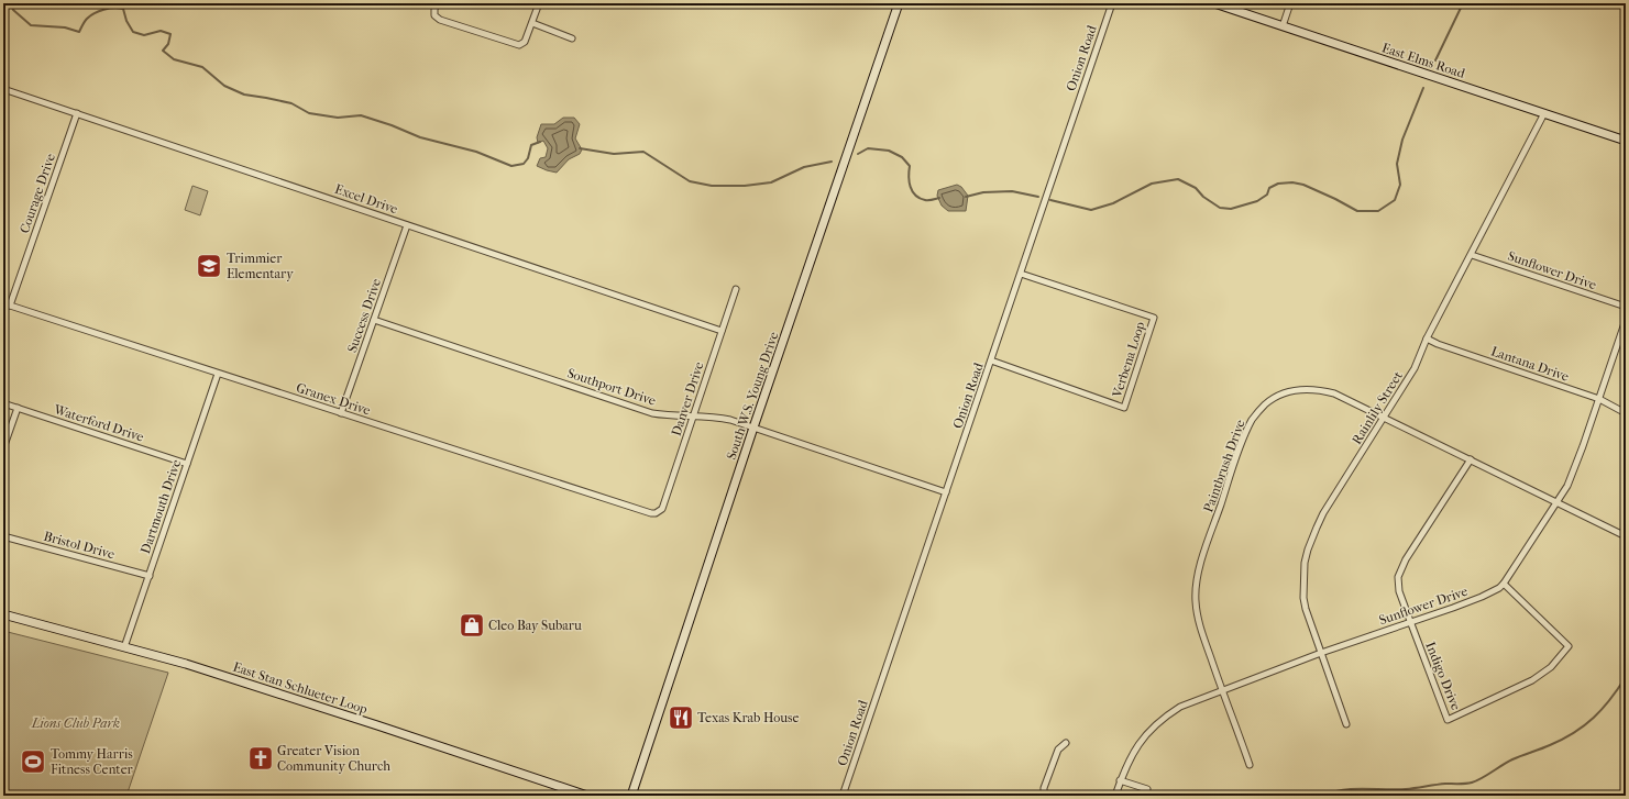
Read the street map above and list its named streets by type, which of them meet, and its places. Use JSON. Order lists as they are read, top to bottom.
{
  "streets": {
    "main road": ["East Elms Road", "South W.S. Young Drive", "East Stan Schlueter Loop"],
    "street": [
      "Onion Road",
      "Courage Drive",
      "Excel Drive",
      "Sunflower Drive",
      "Success Drive",
      "Verbena Loop",
      "Lantana Drive",
      "Southport Drive",
      "Granex Drive",
      "Danver Drive",
      "Rainlily Street",
      "Waterford Drive",
      "Paintbrush Drive",
      "Dartmouth Drive",
      "Bristol Drive",
      "Indigo Drive"
    ]
  },
  "crossings": [
    ["Onion Road", "Verbena Loop"],
    ["Onion Road", "Southport Drive"],
    ["East Elms Road", "Rainlily Street"],
    ["Courage Drive", "Excel Drive"],
    ["Courage Drive", "Granex Drive"],
    ["Excel Drive", "Success Drive"],
    ["Excel Drive", "Danver Drive"],
    ["Sunflower Drive", "Lantana Drive"],
    ["Sunflower Drive", "Rainlily Street"],
    ["Sunflower Drive", "Paintbrush Drive"],
    ["Sunflower Drive", "Indigo Drive"],
    ["Success Drive", "Southport Drive"],
    ["Success Drive", "Granex Drive"],
    ["Lantana Drive", "Rainlily Street"],
    ["Southport Drive", "South W.S. Young Drive"],
    ["Southport Drive", "Danver Drive"],
    ["Granex Drive", "Danver Drive"],
    ["Granex Drive", "Dartmouth Drive"],
    ["Rainlily Street", "Paintbrush Drive"],
    ["Waterford Drive", "Dartmouth Drive"],
    ["Paintbrush Drive", "Indigo Drive"],
    ["Dartmouth Drive", "Bristol Drive"],
    ["Dartmouth Drive", "East Stan Schlueter Loop"]
  ],
  "parks": ["Lions Club Park"],
  "places": {
    "school or university": ["Trimmier Elementary"],
    "shop": ["Cleo Bay Subaru"],
    "restaurant": ["Texas Krab House"],
    "church": ["Greater Vision Community Church"],
    "sports": ["Tommy Harris Fitness Center"]
  }
}
